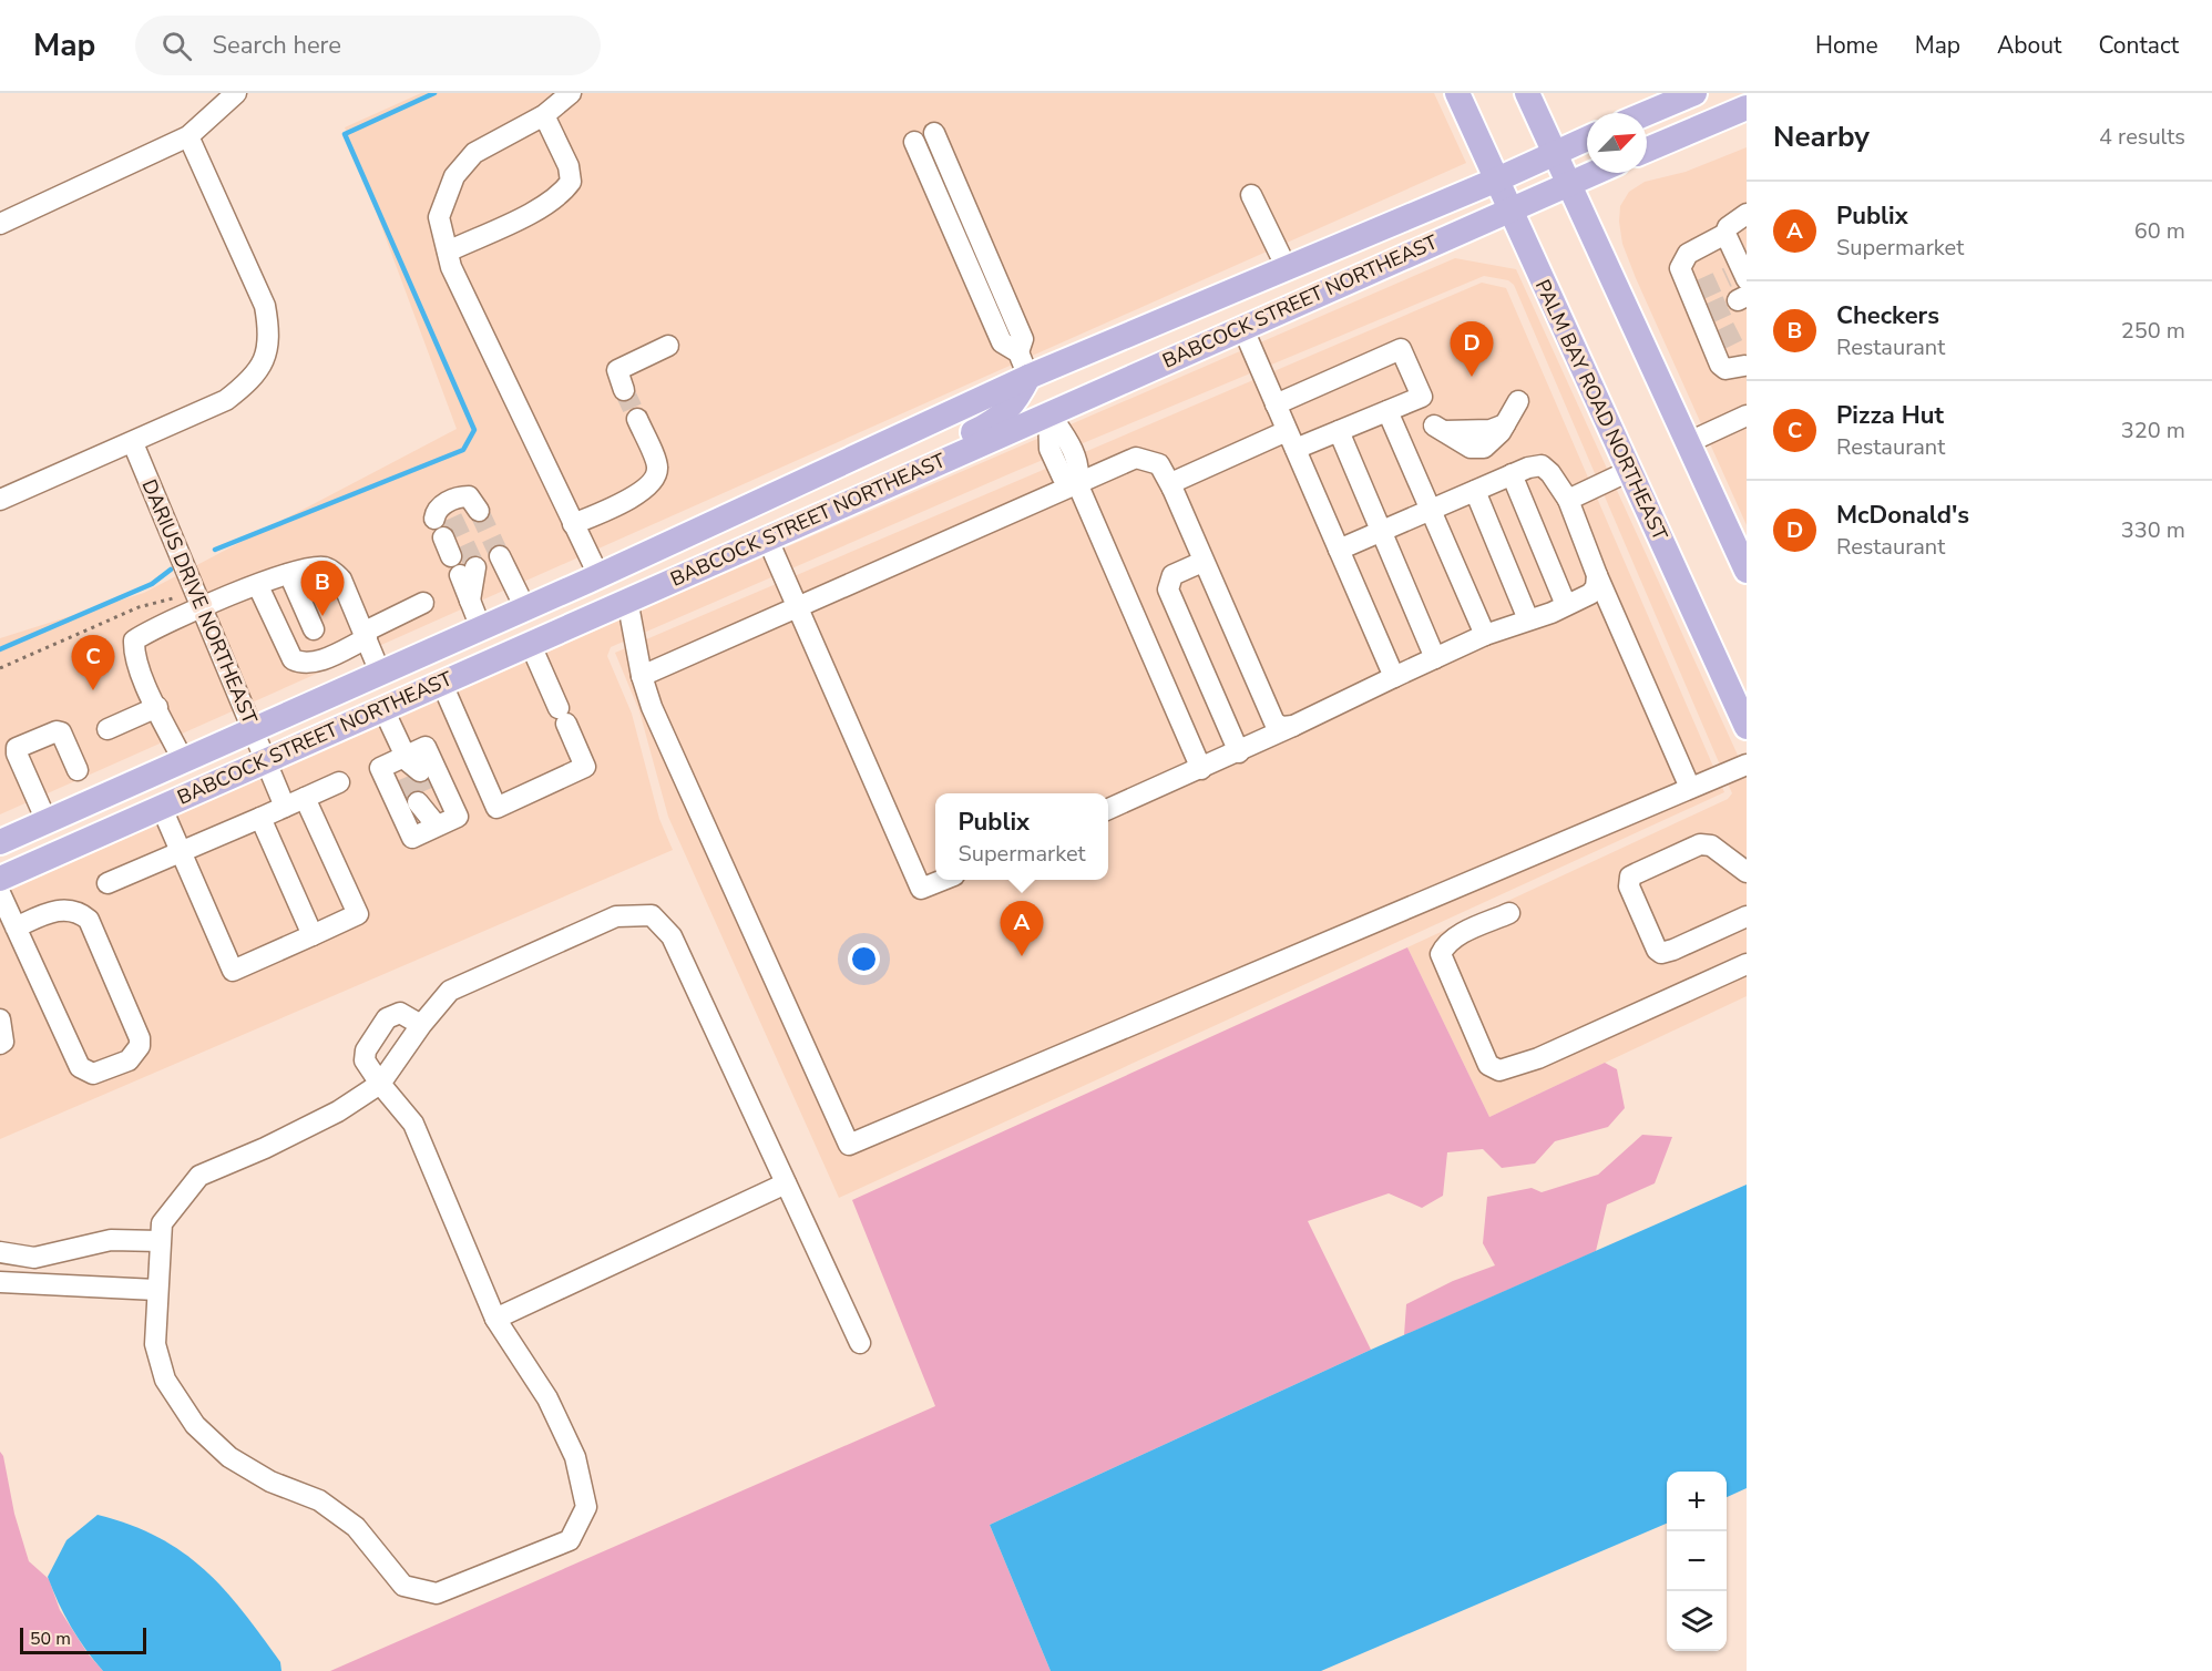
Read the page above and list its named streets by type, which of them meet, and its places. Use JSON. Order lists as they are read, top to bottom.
{
  "streets": {
    "main road": ["BABCOCK STREET NORTHEAST", "PALM BAY ROAD NORTHEAST"],
    "street": ["DARIUS DRIVE NORTHEAST"]
  },
  "crossings": [
    ["BABCOCK STREET NORTHEAST", "PALM BAY ROAD NORTHEAST"],
    ["BABCOCK STREET NORTHEAST", "DARIUS DRIVE NORTHEAST"]
  ],
  "scale_bar": "50 m",
  "north": "top right",
  "page": {
    "header": "Map",
    "search": "Search here",
    "nav": [
      "Home",
      "Map",
      "About",
      "Contact"
    ],
    "heading": ["Nearby", "4 results"],
    "list": [
      {
        "mark": "A",
        "name": "Publix",
        "note": "Supermarket",
        "value": "60 m"
      },
      {
        "mark": "B",
        "name": "Checkers",
        "note": "Restaurant",
        "value": "250 m"
      },
      {
        "mark": "C",
        "name": "Pizza Hut",
        "note": "Restaurant",
        "value": "320 m"
      },
      {
        "mark": "D",
        "name": "McDonald's",
        "note": "Restaurant",
        "value": "330 m"
      }
    ],
    "pins": [
      "D",
      "B",
      "C",
      "A"
    ],
    "popup": ["Publix", "Supermarket"],
    "map_buttons": ["+", "−"],
    "scale": "50 m"
  }
}
